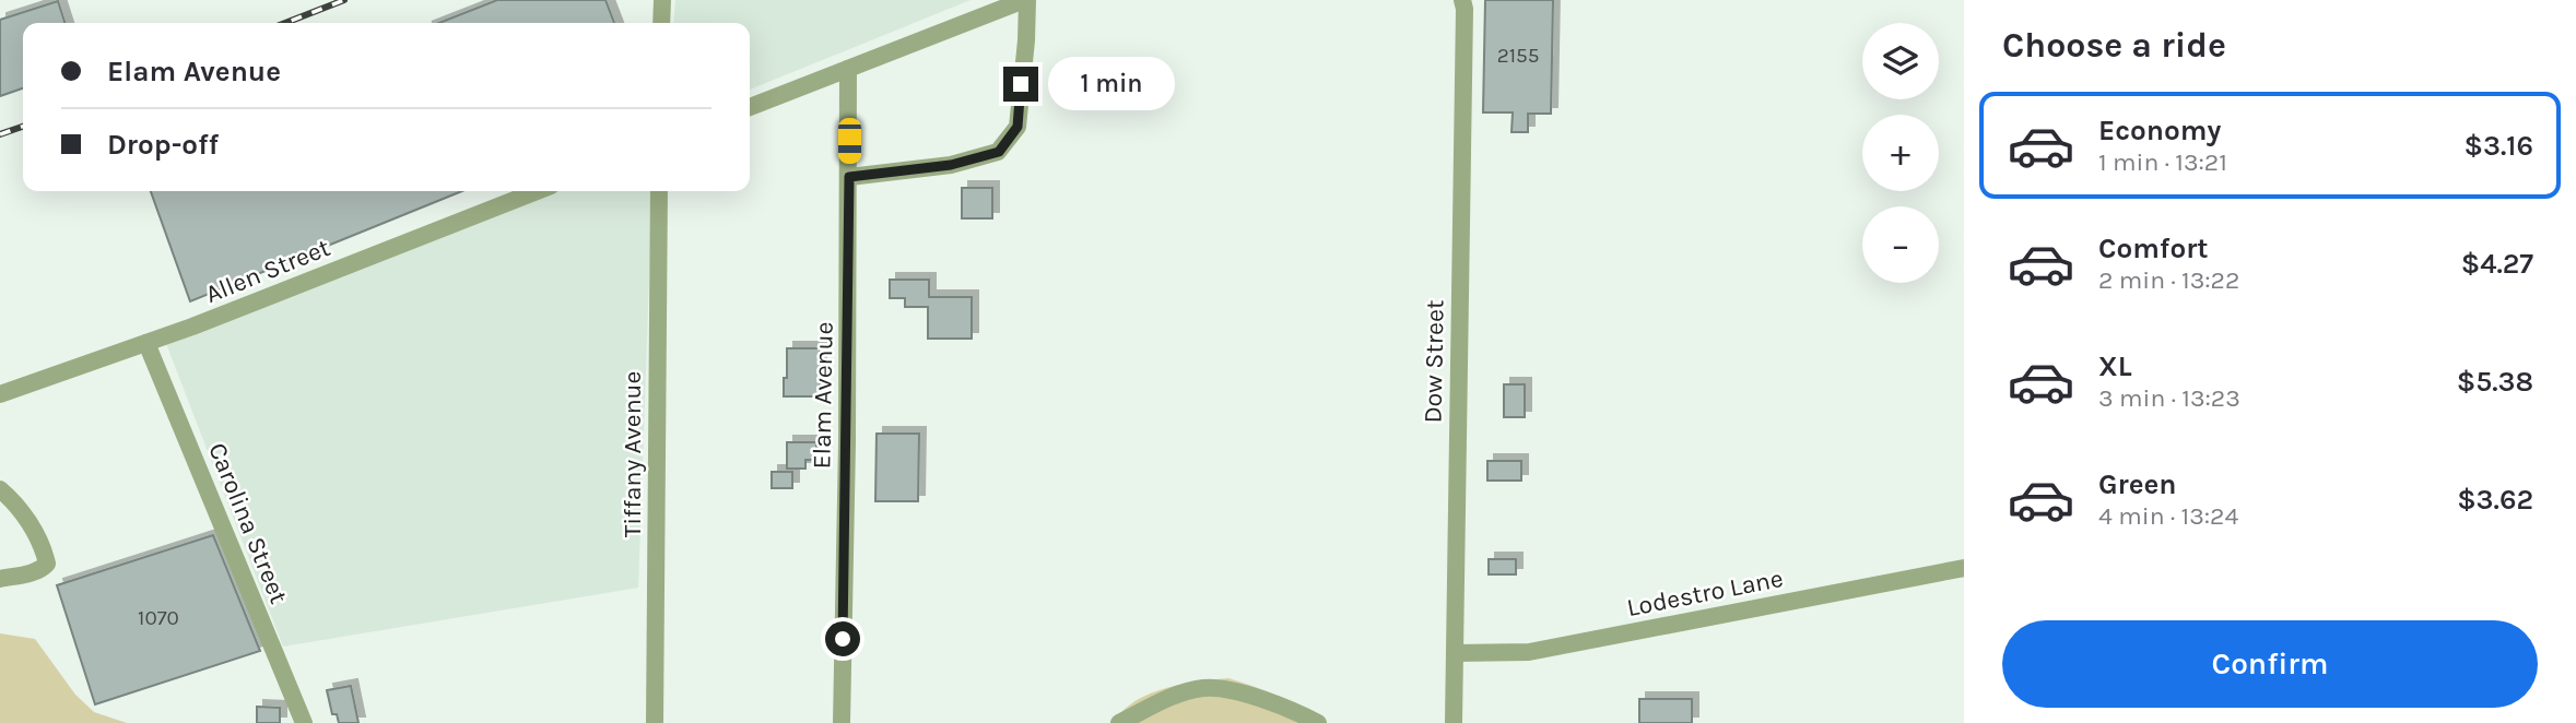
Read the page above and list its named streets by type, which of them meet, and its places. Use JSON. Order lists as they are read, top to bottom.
{
  "streets": {
    "street": [
      "Allen Street",
      "Dow Street",
      "Elam Avenue",
      "Tiffany Avenue",
      "Carolina Street",
      "Lodestro Lane"
    ]
  },
  "crossings": [
    ["Allen Street", "Carolina Street"],
    ["Dow Street", "Lodestro Lane"]
  ],
  "house_numbers": ["2155", "1070"],
  "page": {
    "heading": "Choose a ride",
    "map_buttons": ["+", "−"],
    "banner": ["Elam Avenue", "Drop-off"],
    "bubble": "1 min",
    "list": [
      {
        "name": "Economy",
        "note": "1 min · 13:21",
        "value": "$3.16"
      },
      {
        "name": "Comfort",
        "note": "2 min · 13:22",
        "value": "$4.27"
      },
      {
        "name": "XL",
        "note": "3 min · 13:23",
        "value": "$5.38"
      },
      {
        "name": "Green",
        "note": "4 min · 13:24",
        "value": "$3.62"
      }
    ],
    "buttons": "Confirm"
  }
}
